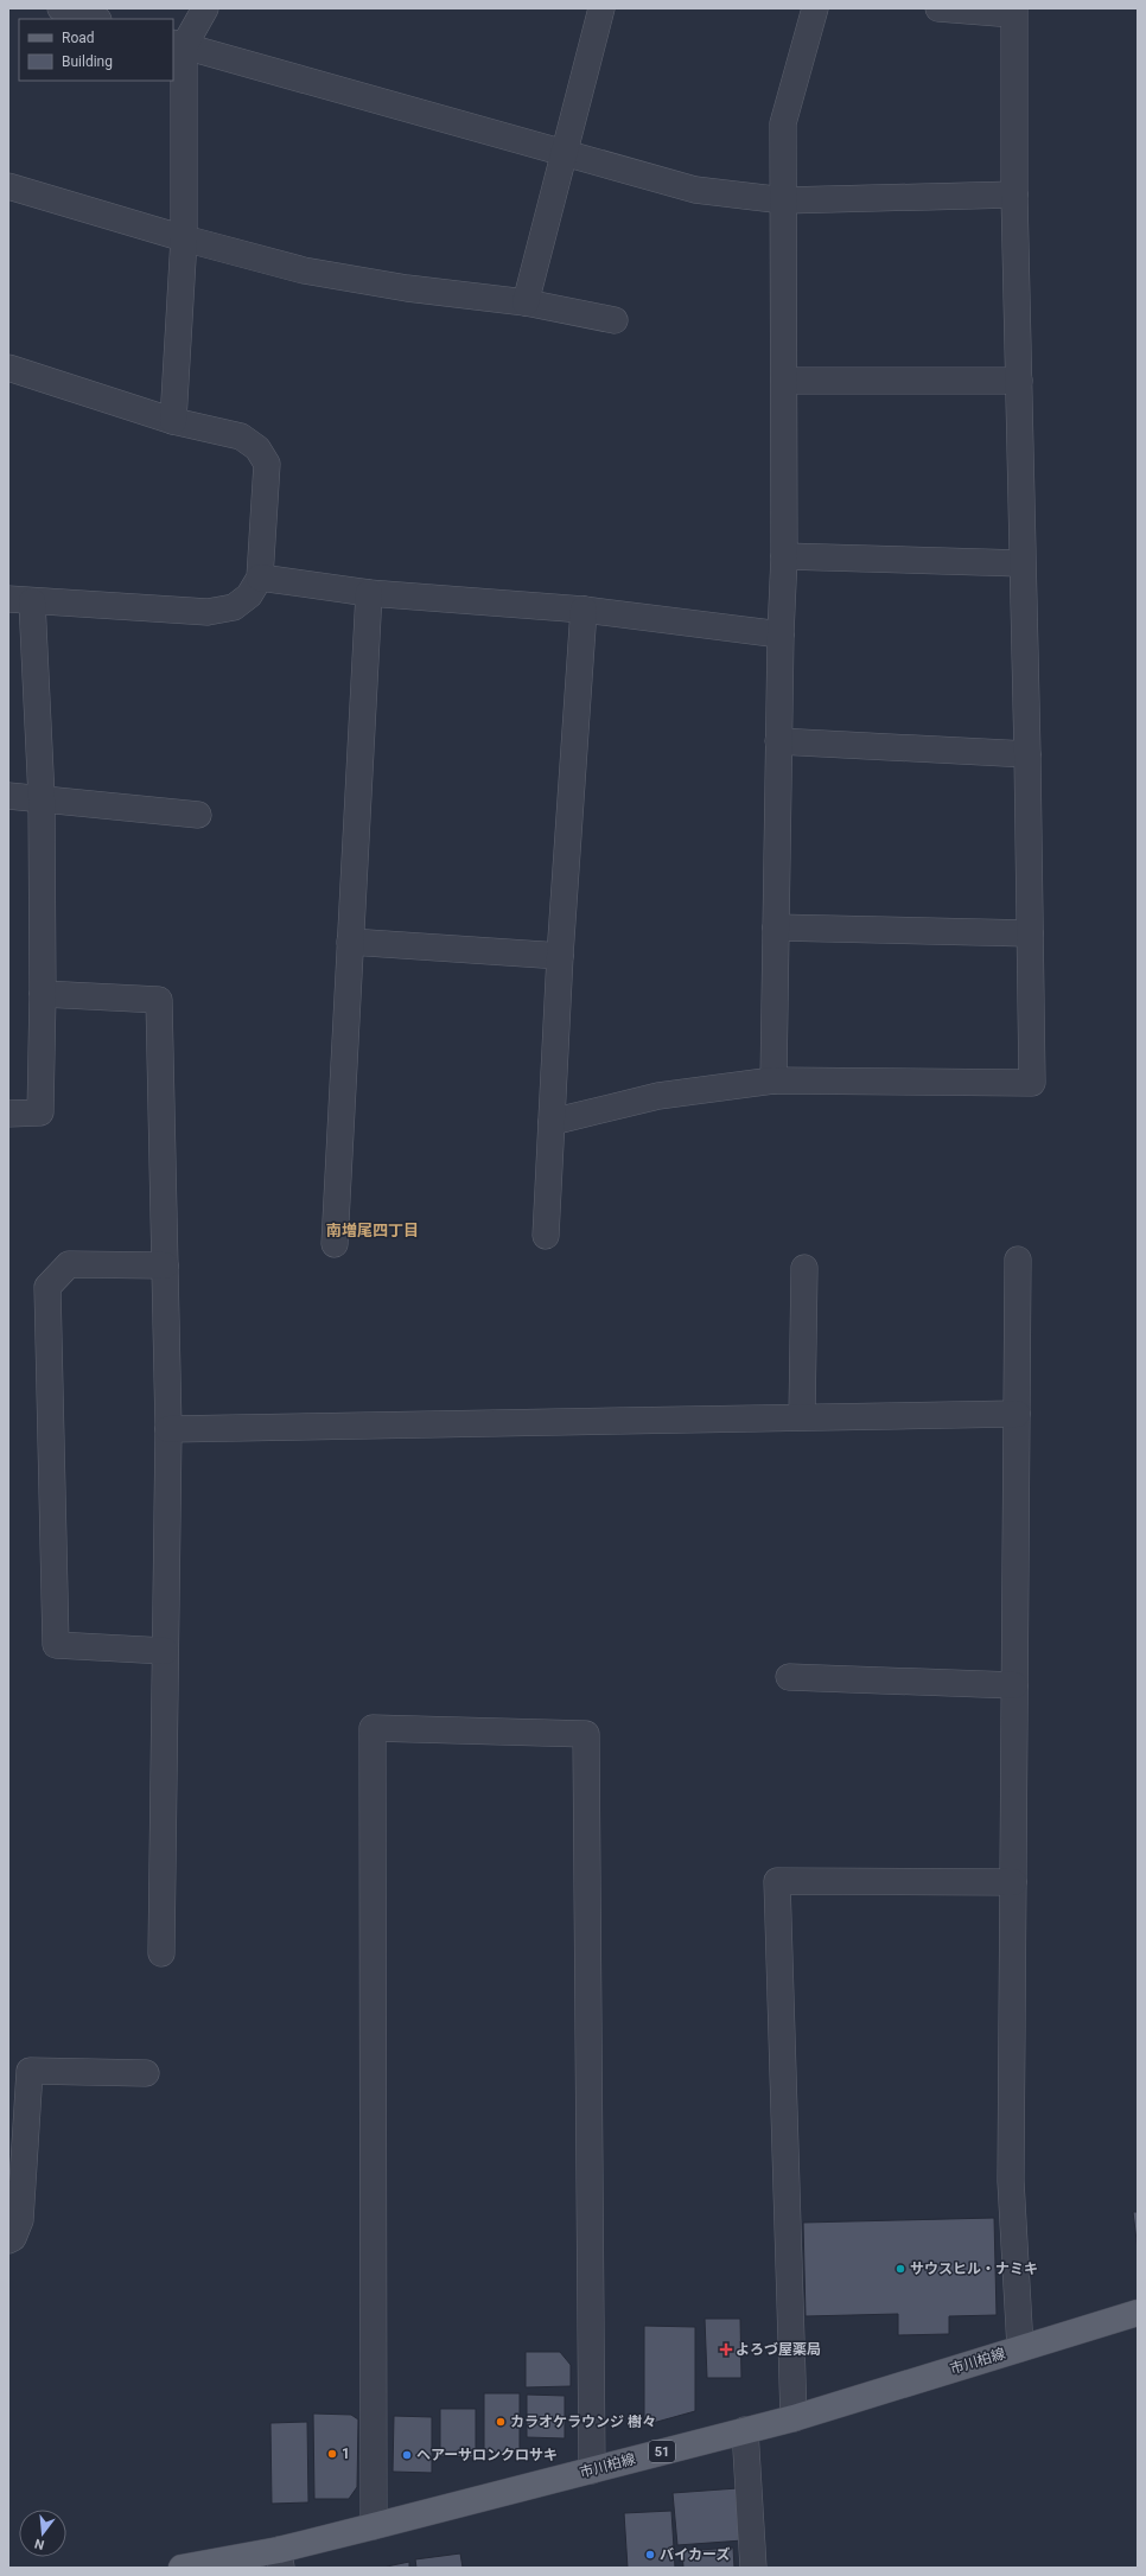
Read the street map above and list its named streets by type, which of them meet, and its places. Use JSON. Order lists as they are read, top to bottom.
{
  "streets": {
    "main road": ["市川柏線", "51"]
  },
  "districts": ["南増尾四丁目"],
  "places": {
    "other": [
      "サウスヒル・ナミキ",
      "カラオケラウンジ 樹々",
      "1",
      "ヘアーサロンクロサキ",
      "バイカーズ"
    ],
    "health": ["よろづ屋薬局"]
  },
  "legend": ["Road", "Building"],
  "north": "bottom"
}
